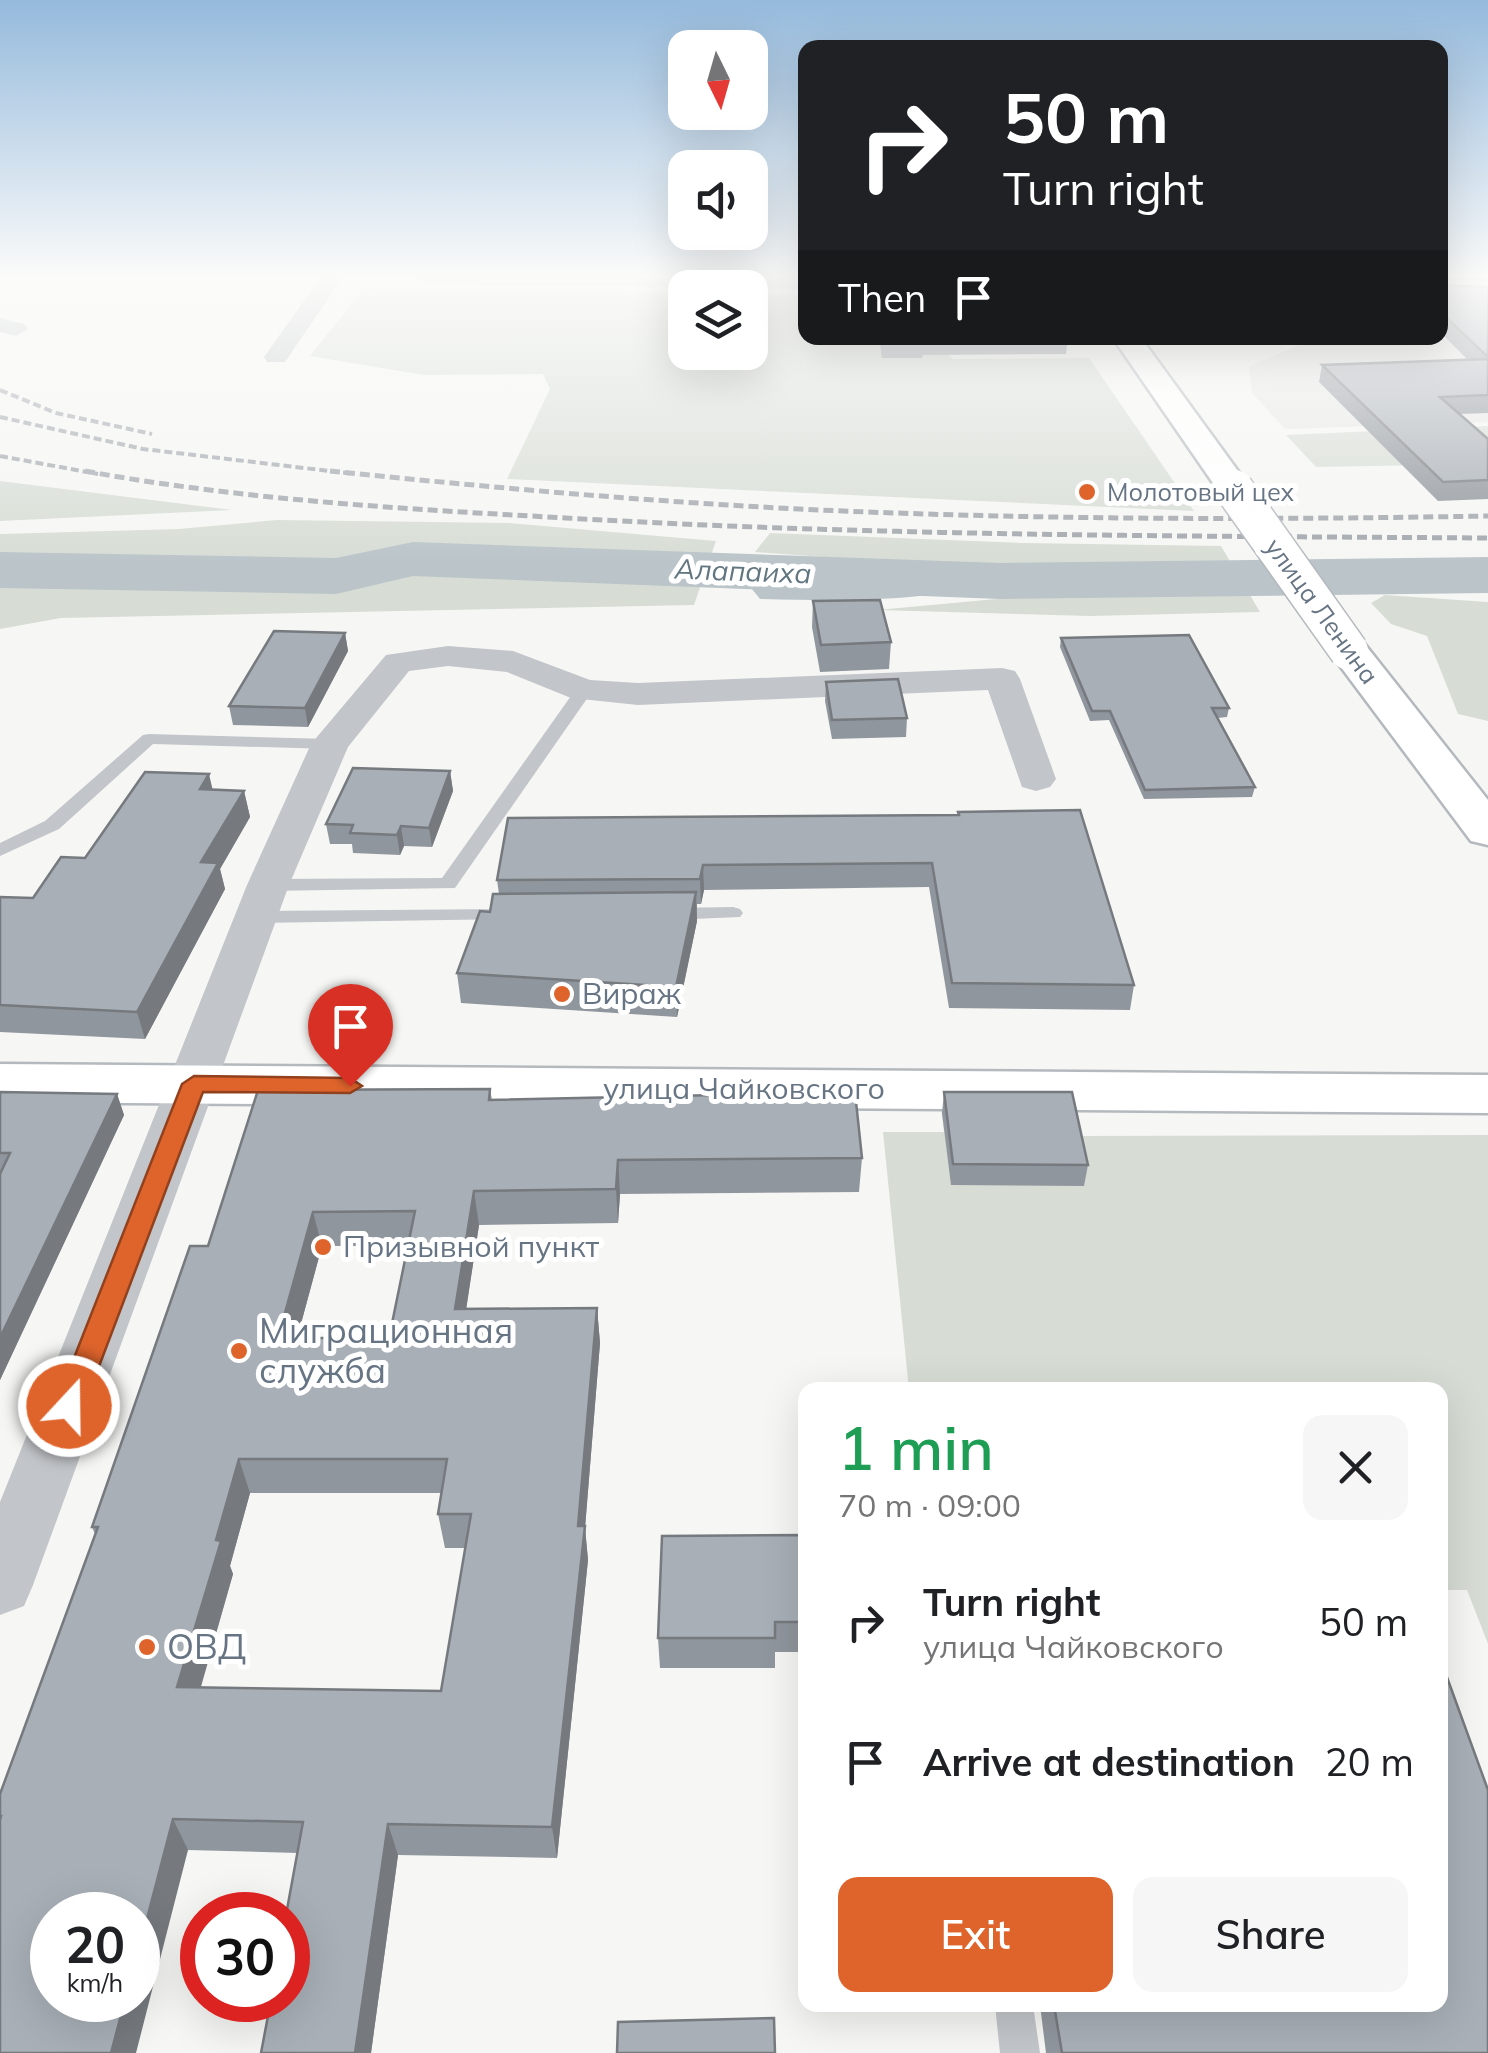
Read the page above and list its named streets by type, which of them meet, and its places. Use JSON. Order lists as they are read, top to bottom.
{
  "streets": {
    "main road": ["улица Ленина", "улица Чайковского"]
  },
  "water": ["Алапаиха"],
  "places": [
    "Молотовый цех",
    "Вираж",
    "Призывной пункт",
    "Миграционная служба",
    "ОВД"
  ],
  "north": "bottom",
  "page": {
    "turn": ["50 m", "Turn right"],
    "then": "Then",
    "heading": ["1 min", "70 m · 09:00"],
    "list": [
      {
        "name": "Turn right",
        "note": "улица Чайковского",
        "value": "50 m"
      },
      {
        "name": "Arrive at destination",
        "value": "20 m"
      }
    ],
    "buttons": ["Exit", "Share"],
    "speed": "20 km/h",
    "limit": "30"
  }
}
